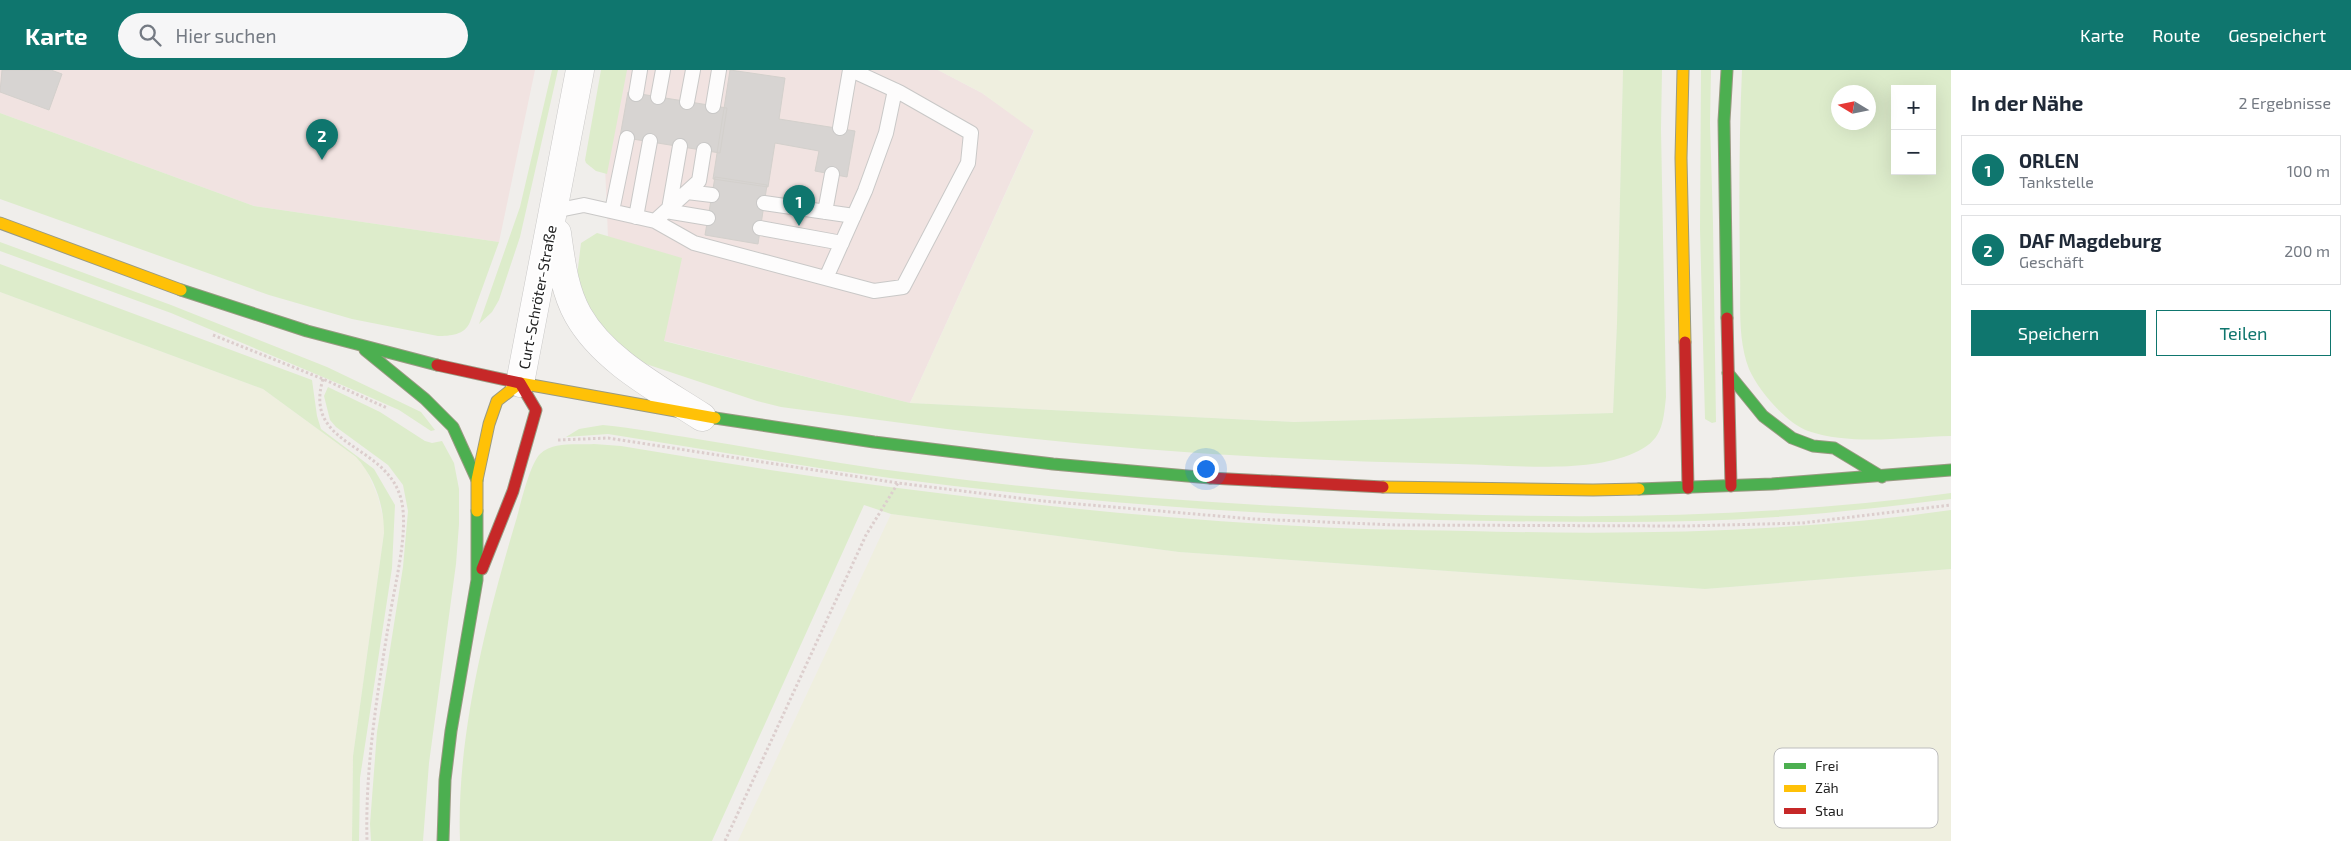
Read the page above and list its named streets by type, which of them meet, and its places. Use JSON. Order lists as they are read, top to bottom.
{
  "streets": {
    "street": ["Curt-Schröter-Straße"]
  },
  "legend": ["Frei", "Zäh", "Stau"],
  "north": "left",
  "page": {
    "header": "Karte",
    "search": "Hier suchen",
    "nav": ["Karte", "Route", "Gespeichert"],
    "heading": ["In der Nähe", "2 Ergebnisse"],
    "map_buttons": ["+", "−"],
    "pins": ["2", "1"],
    "list": [
      {
        "mark": "1",
        "name": "ORLEN",
        "note": "Tankstelle",
        "value": "100 m"
      },
      {
        "mark": "2",
        "name": "DAF Magdeburg",
        "note": "Geschäft",
        "value": "200 m"
      }
    ],
    "buttons": ["Speichern", "Teilen"]
  }
}
